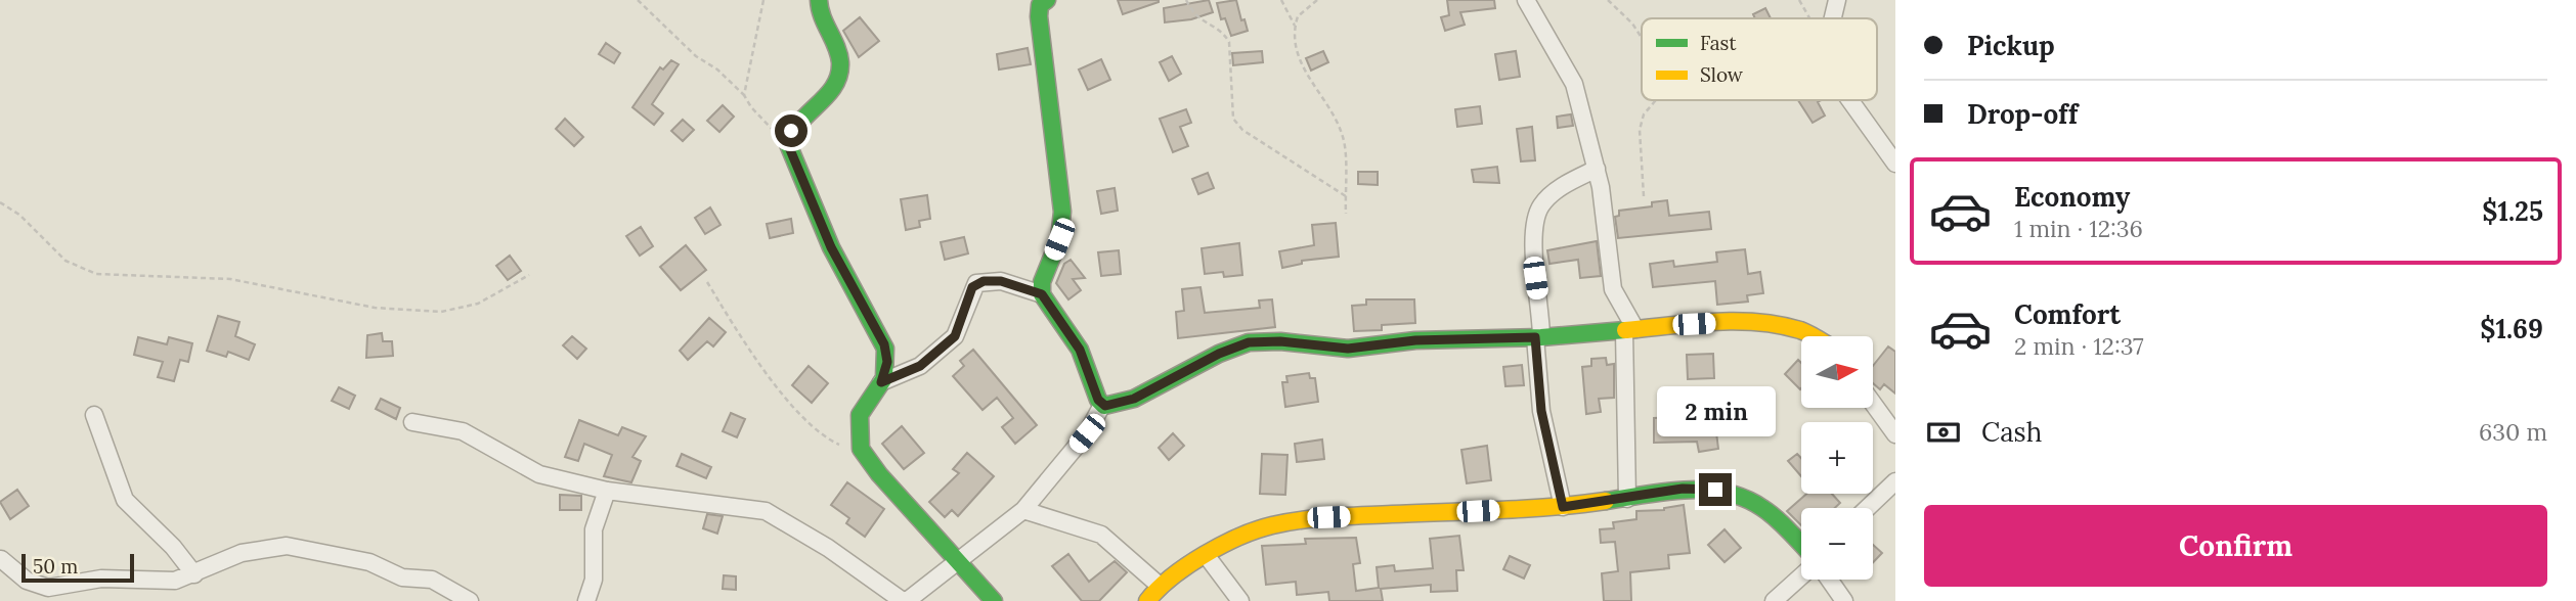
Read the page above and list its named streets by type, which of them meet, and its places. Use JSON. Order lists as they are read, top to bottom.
{
  "legend": ["Fast", "Slow"],
  "scale_bar": "50 m",
  "north": "right",
  "page": {
    "banner": ["Pickup", "Drop-off"],
    "list": [
      {
        "name": "Economy",
        "note": "1 min · 12:36",
        "value": "$1.25"
      },
      {
        "name": "Comfort",
        "note": "2 min · 12:37",
        "value": "$1.69"
      }
    ],
    "map_buttons": ["+", "−"],
    "bubble": "2 min",
    "pay": ["Cash", "630 m"],
    "buttons": "Confirm",
    "scale": "50 m"
  }
}
